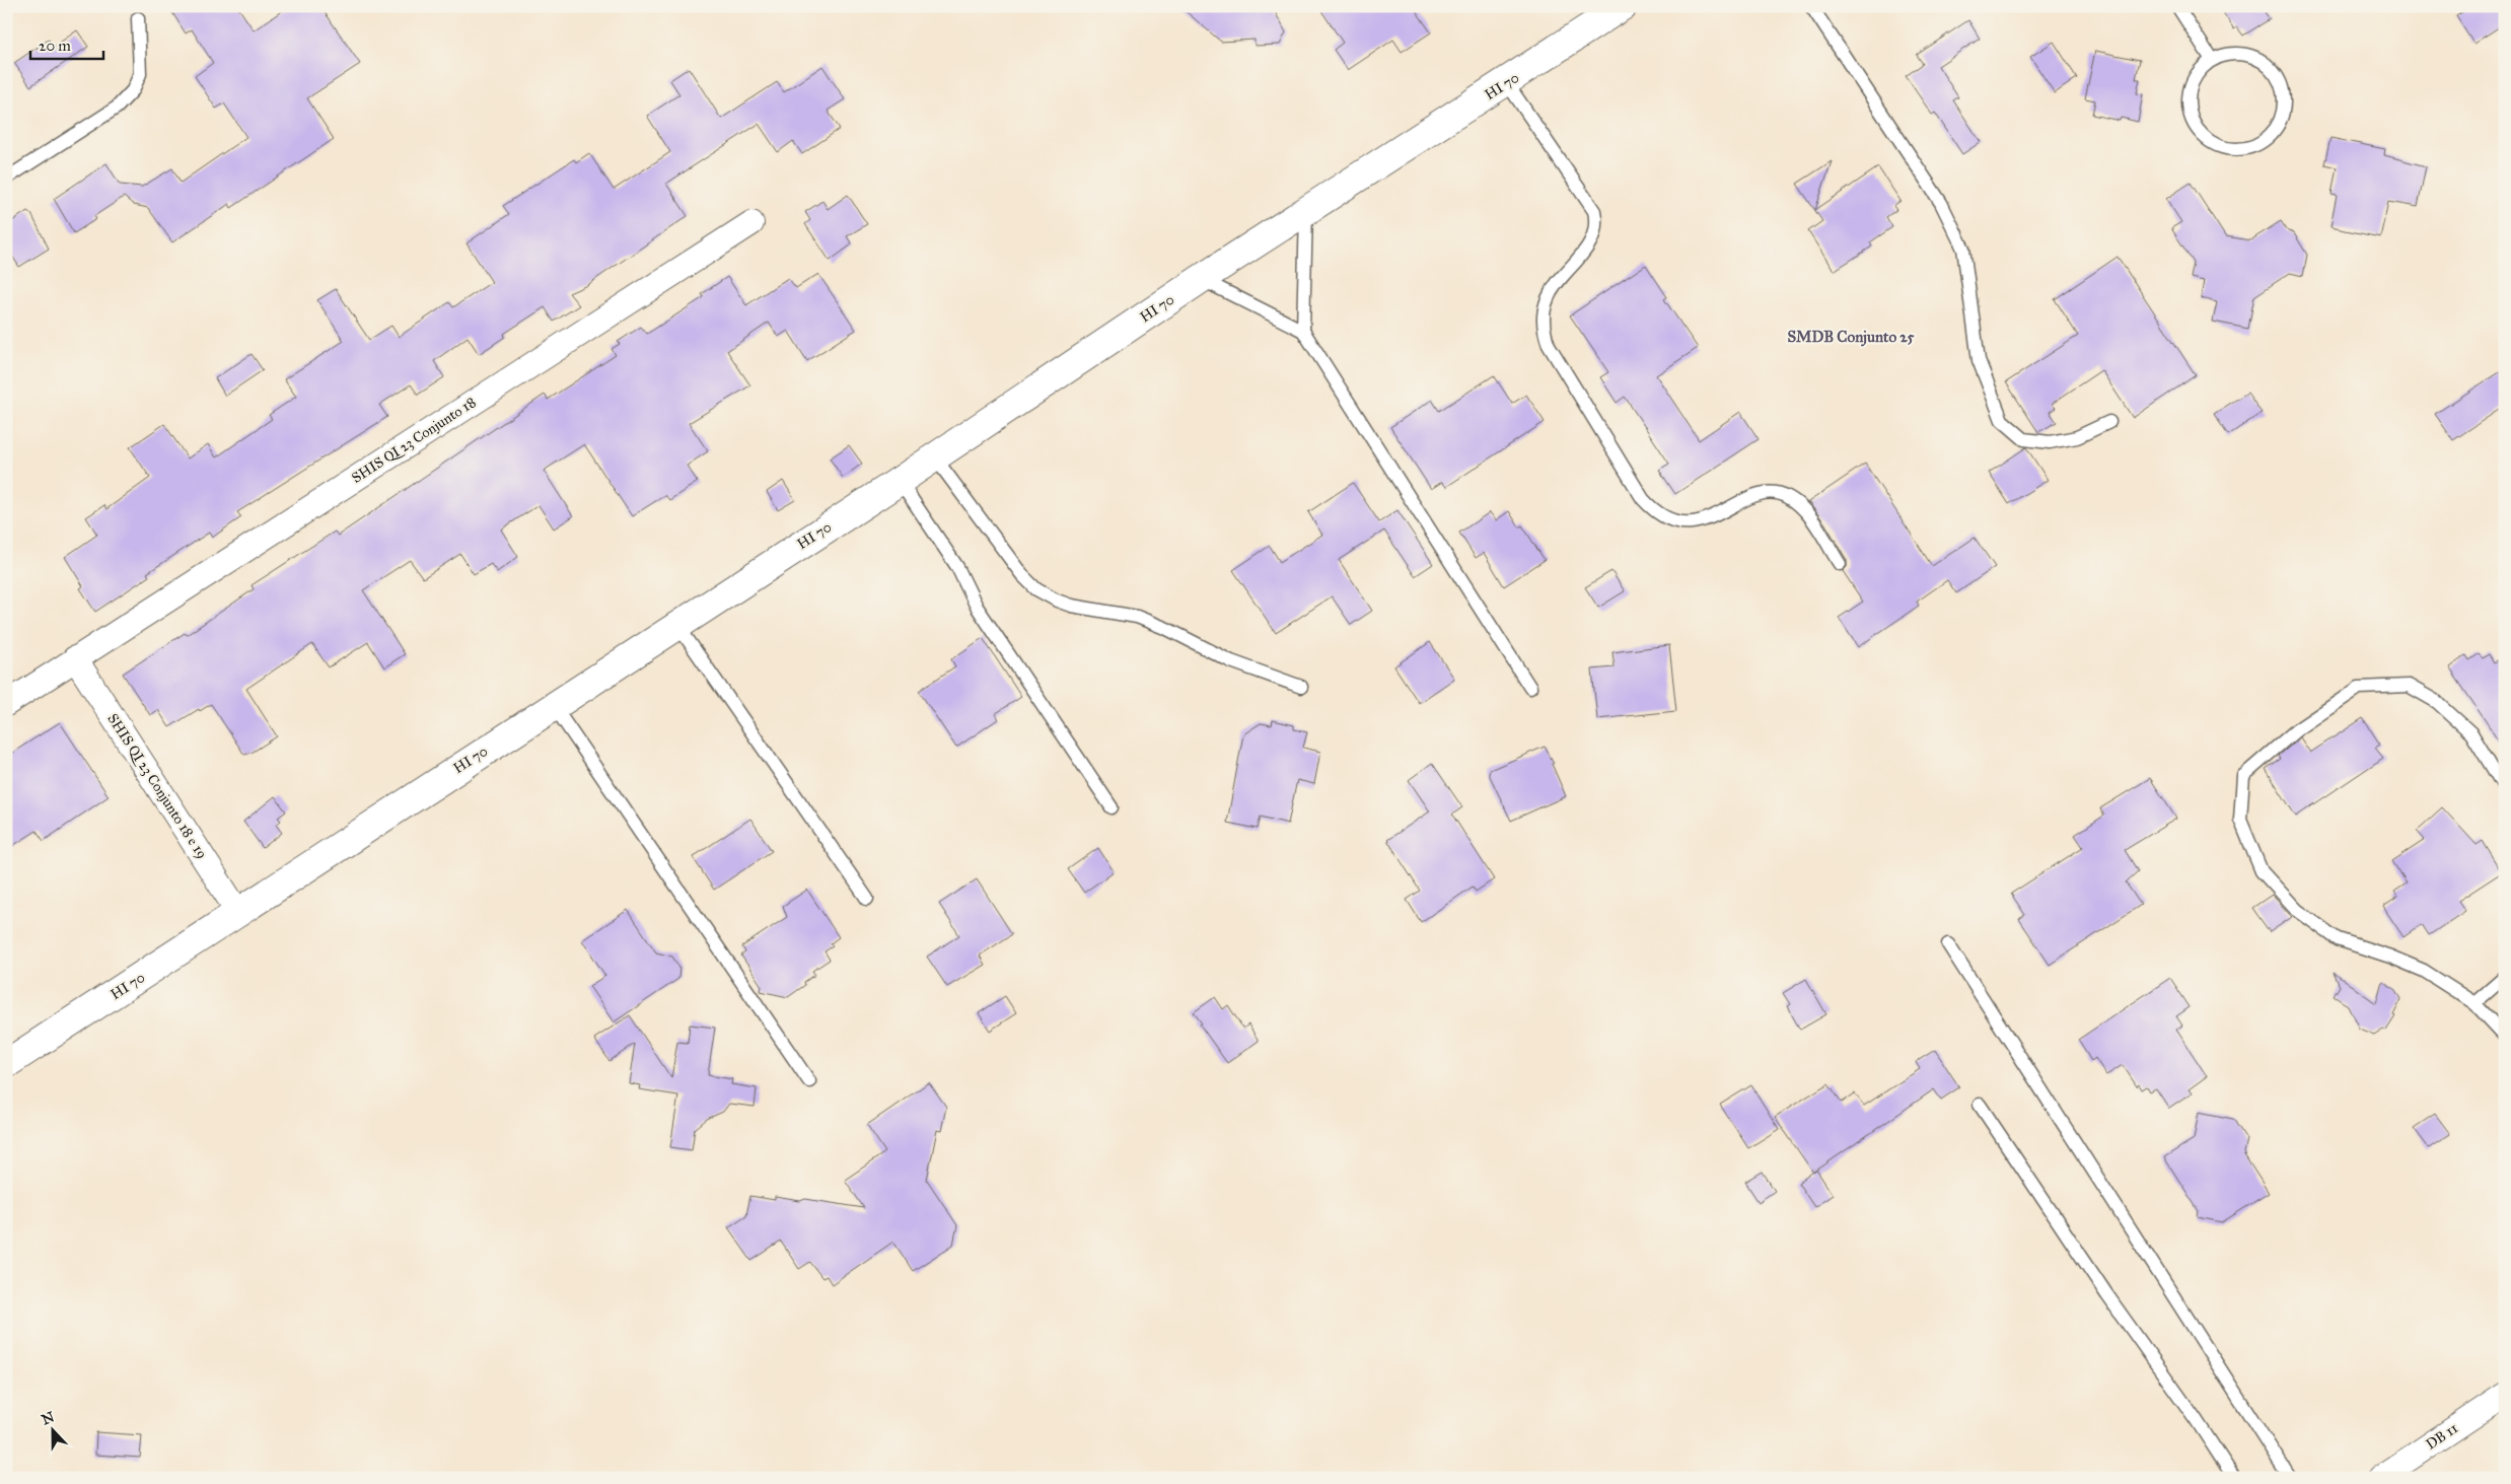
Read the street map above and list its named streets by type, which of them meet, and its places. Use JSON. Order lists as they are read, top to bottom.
{
  "streets": {
    "street": [
      "HI 70",
      "SHIS QI 23 Conjunto 18",
      "SHIS QI 23 Conjunto 18 e 19",
      "DB 11"
    ]
  },
  "crossings": [
    ["HI 70", "SHIS QI 23 Conjunto 18 e 19"],
    ["SHIS QI 23 Conjunto 18", "SHIS QI 23 Conjunto 18 e 19"]
  ],
  "districts": ["SMDB Conjunto 25"],
  "scale_bar": "20 m",
  "north": "top"
}
